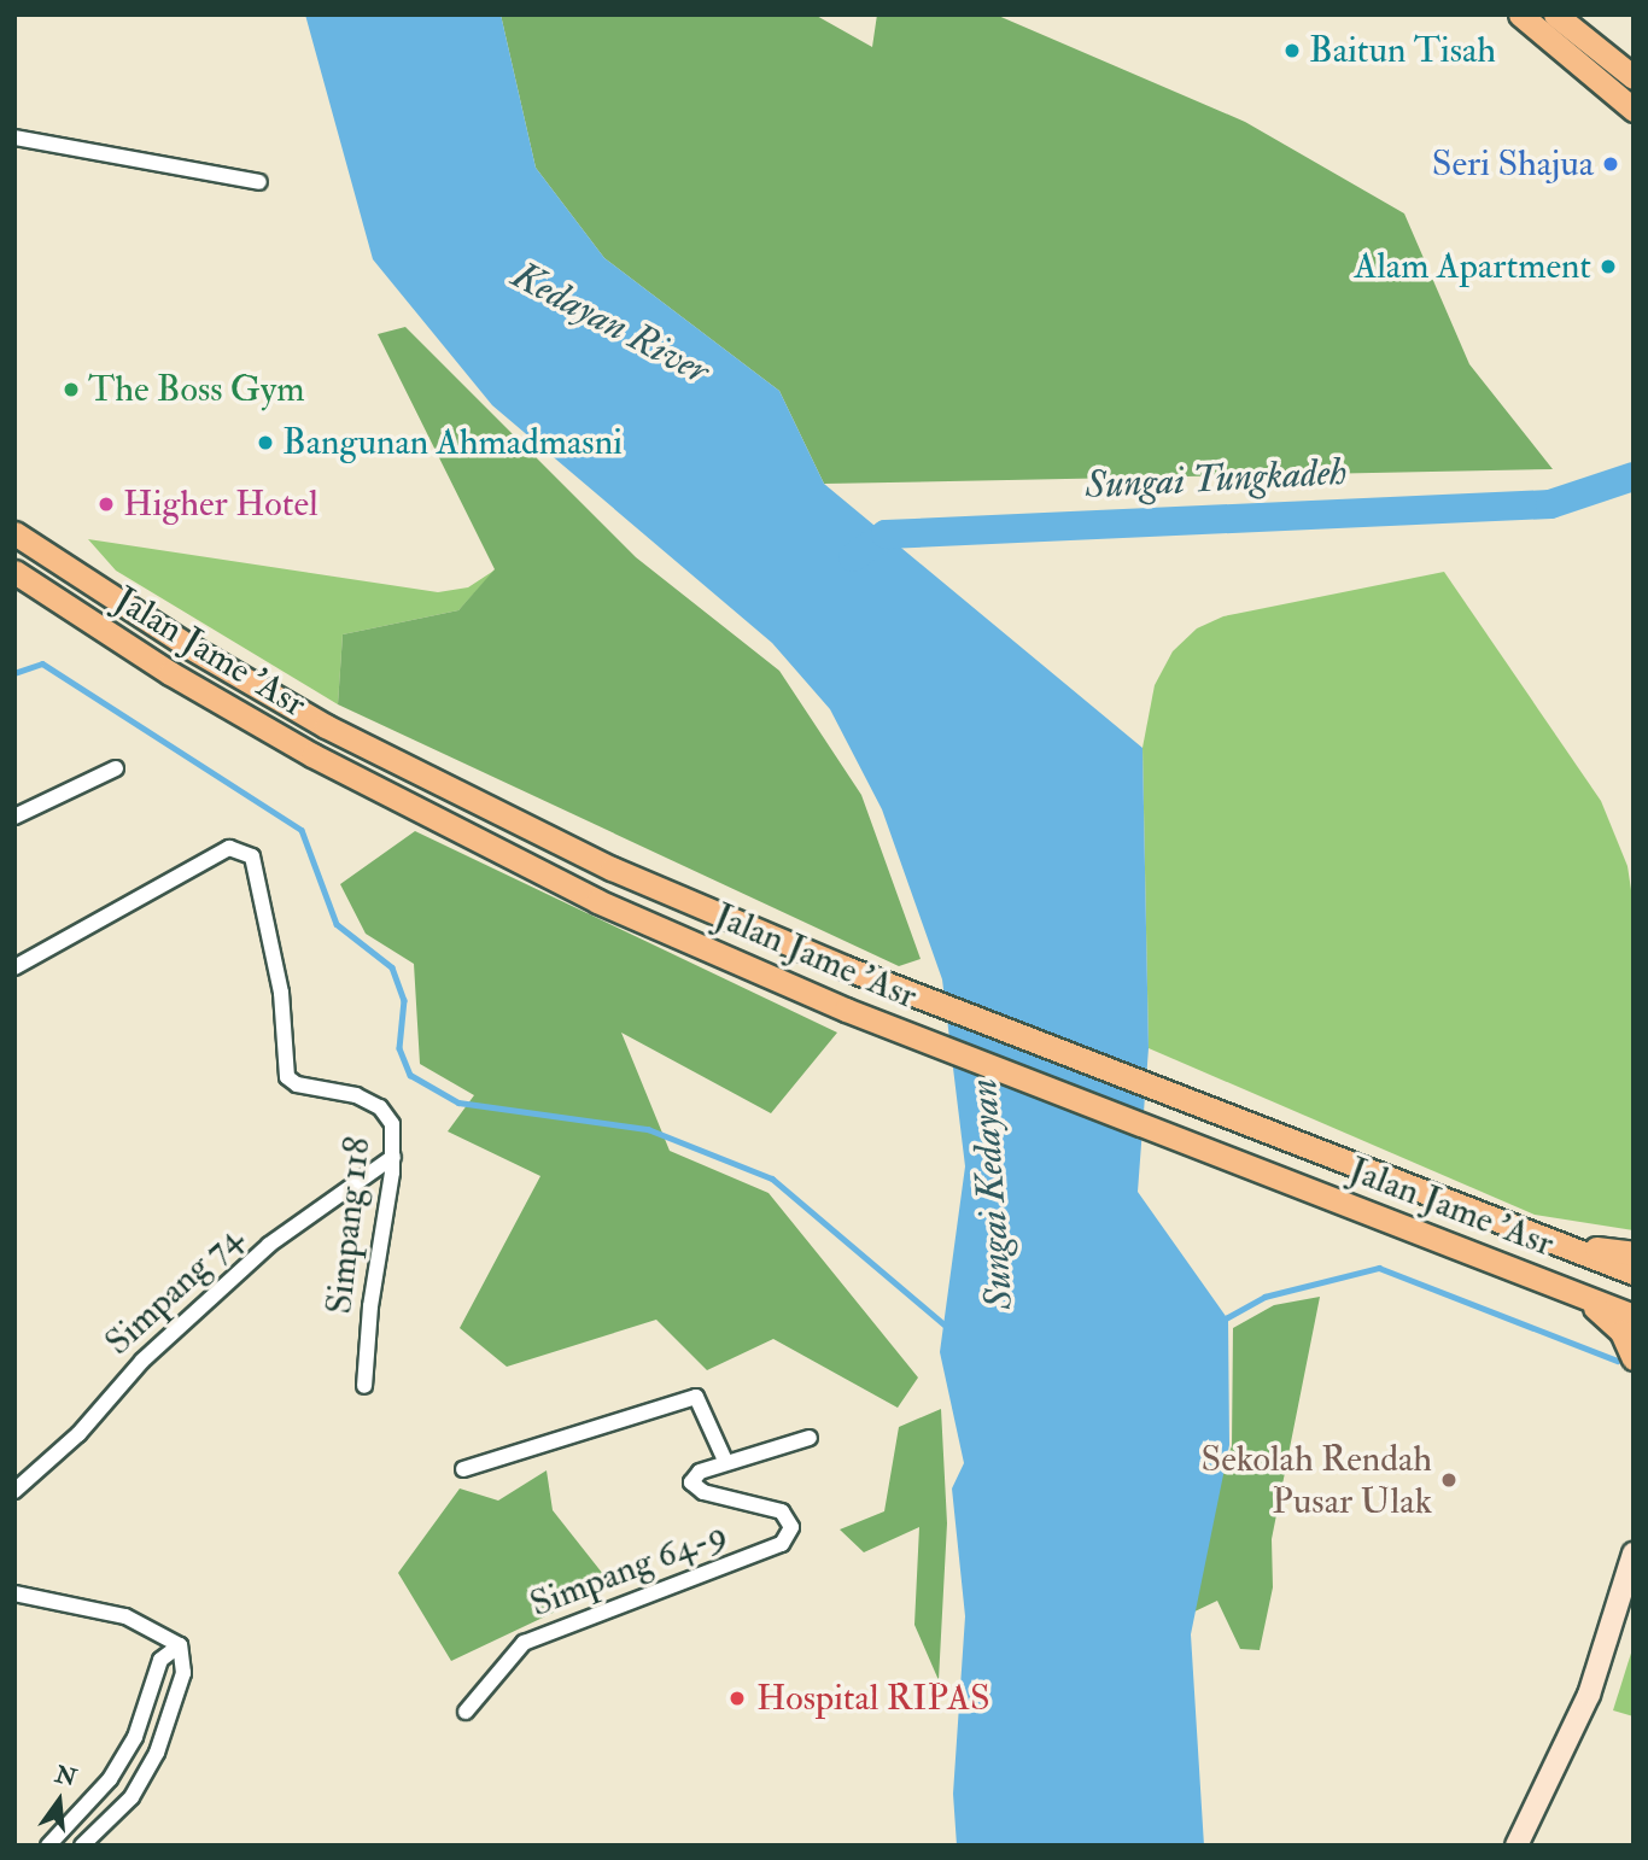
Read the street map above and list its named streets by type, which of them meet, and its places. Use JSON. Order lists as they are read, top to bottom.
{
  "streets": {
    "main road": ["Jalan Jame 'Asr"],
    "street": ["Simpang 118", "Simpang 74", "Simpang 64-9"]
  },
  "crossings": [
    ["Simpang 118", "Simpang 74"]
  ],
  "water": ["Kedayan River", "Sungai Tungkadeh", "Sungai Kedayan"],
  "places": [
    "Baitun Tisah",
    "Seri Shajua",
    "Alam Apartment",
    "The Boss Gym",
    "Bangunan Ahmadmasni",
    "Higher Hotel",
    "Sekolah Rendah Pusar Ulak",
    "Hospital RIPAS"
  ],
  "north": "top"
}
